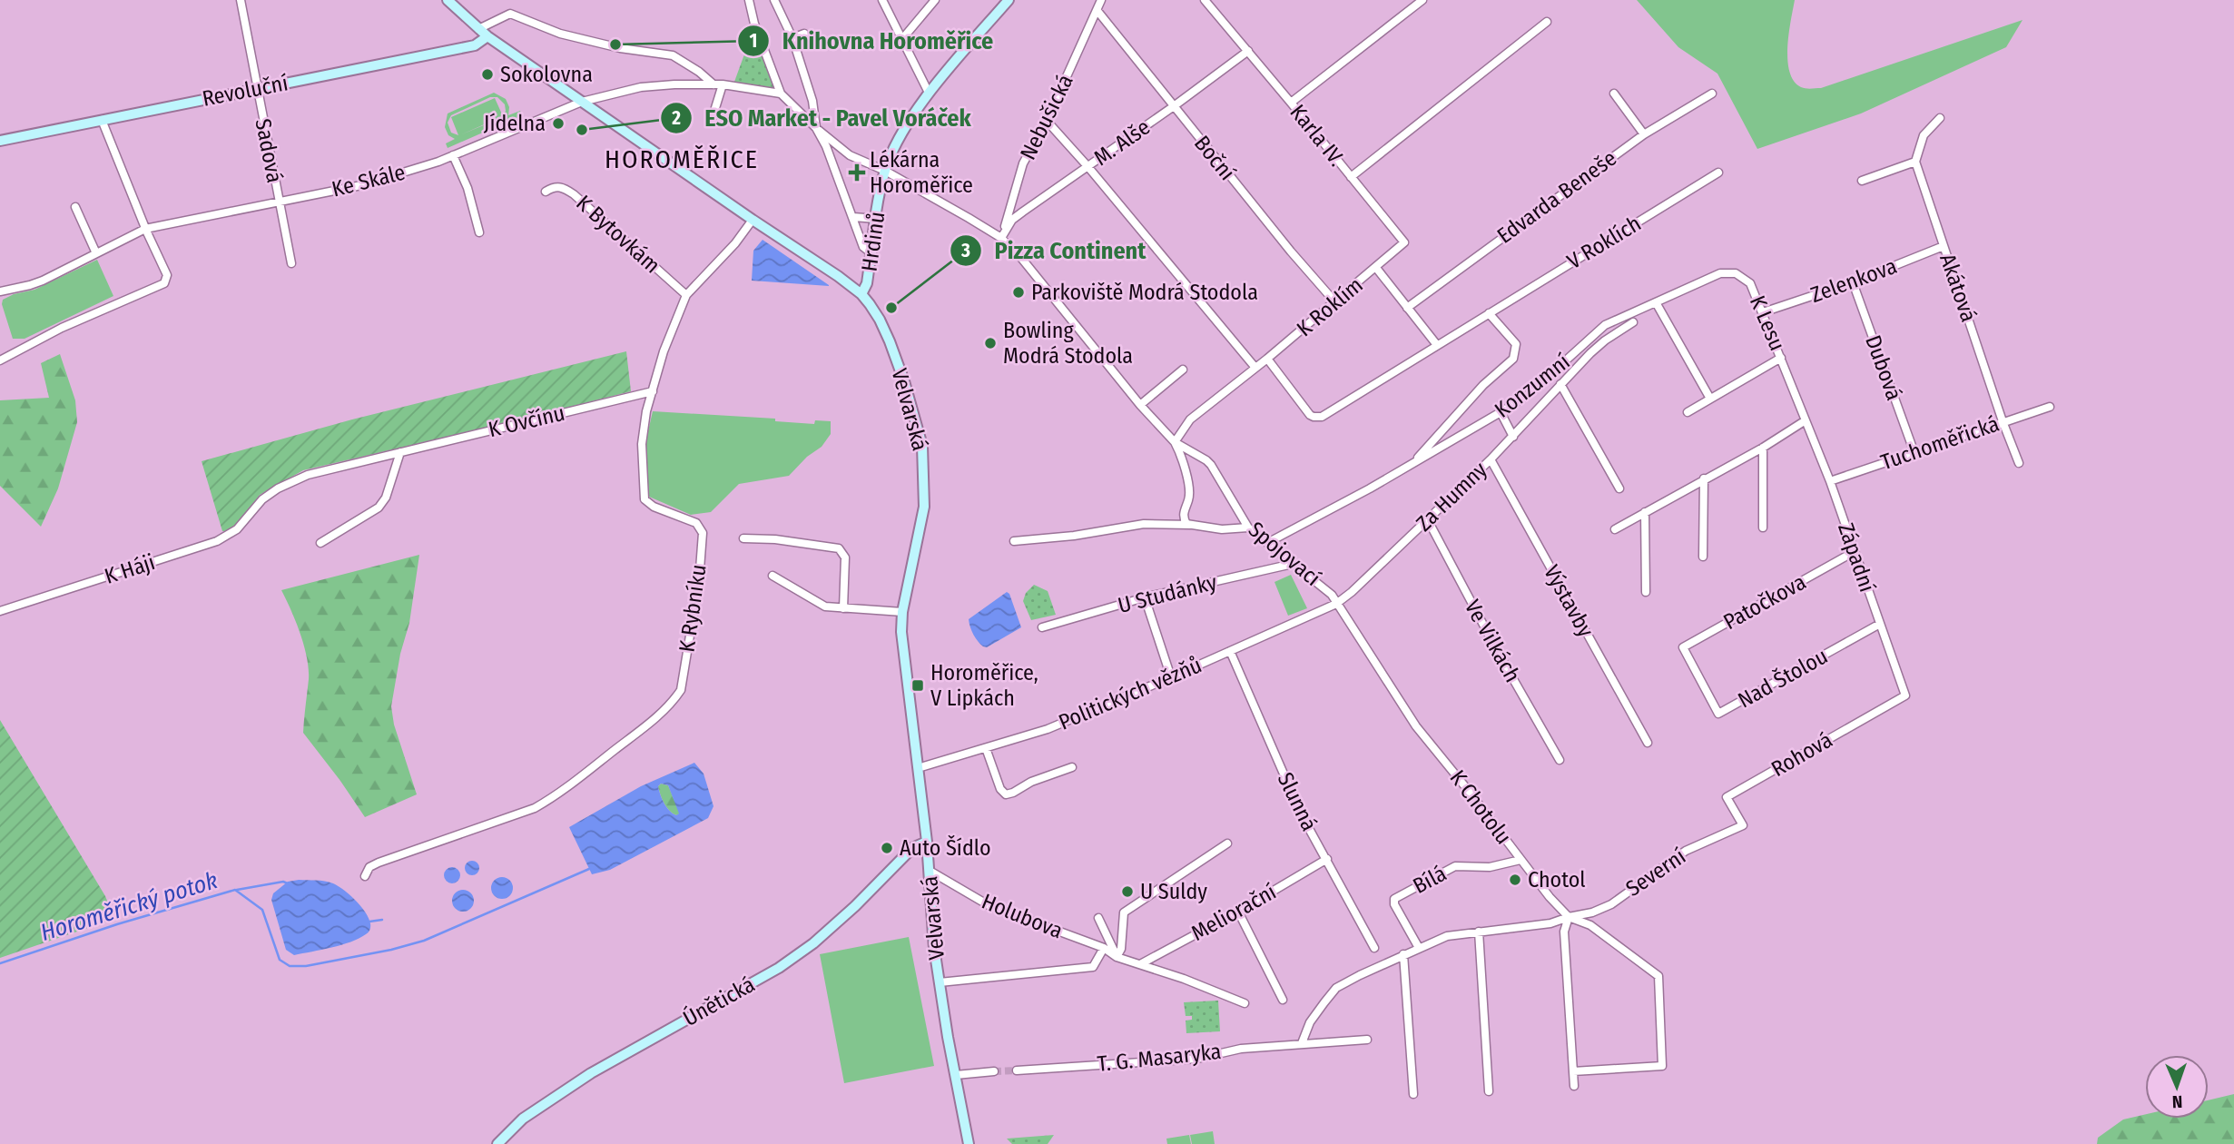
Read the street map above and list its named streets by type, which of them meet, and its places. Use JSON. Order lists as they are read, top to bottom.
{
  "streets": {
    "main road": [
      "Revoluční",
      "Hrdinů",
      "Velvarská",
      "Únětická"
    ],
    "street": [
      "Nebušická",
      "Karla IV.",
      "M. Alše",
      "Sadová",
      "Boční",
      "Ke Skále",
      "Edvarda Beneše",
      "K Bytovkám",
      "V Roklích",
      "Zelenkova",
      "Akátová",
      "K Roklím",
      "K Lesu",
      "Dubová",
      "Konzumní",
      "K Ovčínu",
      "Tuchoměřická",
      "Za Humny",
      "Spojovací",
      "Západní",
      "K Háji",
      "U Studánky",
      "Výstavby",
      "Patočkova",
      "K Rybníku",
      "Ve Vilkách",
      "Nad Štolou",
      "Politických vězňů",
      "Rohová",
      "Slunná",
      "K Chotolu",
      "Severní",
      "Bílá",
      "Meliorační",
      "Holubova",
      "T. G. Masaryka"
    ]
  },
  "crossings": [
    ["Revoluční", "Sadová"],
    ["Revoluční", "Velvarská"],
    ["Nebušická", "M. Alše"],
    ["Nebušická", "Boční"],
    ["Nebušická", "Spojovací"],
    ["Karla IV.", "M. Alše"],
    ["Karla IV.", "K Roklím"],
    ["M. Alše", "Boční"],
    ["M. Alše", "Spojovací"],
    ["Sadová", "Ke Skále"],
    ["Boční", "K Roklím"],
    ["Ke Skále", "Velvarská"],
    ["Edvarda Beneše", "K Roklím"],
    ["K Bytovkám", "K Rybníku"],
    ["Hrdinů", "Velvarská"],
    ["Hrdinů", "Spojovací"],
    ["V Roklích", "Konzumní"],
    ["Zelenkova", "Akátová"],
    ["Zelenkova", "K Lesu"],
    ["Zelenkova", "Dubová"],
    ["Akátová", "Tuchoměřická"],
    ["K Roklím", "Spojovací"],
    ["K Lesu", "Konzumní"],
    ["K Lesu", "Západní"],
    ["Dubová", "Tuchoměřická"],
    ["Konzumní", "Spojovací"],
    ["Velvarská", "K Rybníku"],
    ["Velvarská", "Politických vězňů"],
    ["Velvarská", "Holubova"],
    ["Velvarská", "Únětická"],
    ["K Ovčínu", "K Háji"],
    ["K Ovčínu", "K Rybníku"],
    ["Tuchoměřická", "Západní"],
    ["Za Humny", "Spojovací"],
    ["Za Humny", "Výstavby"],
    ["Za Humny", "Ve Vilkách"],
    ["Za Humny", "Politických vězňů"],
    ["Za Humny", "K Chotolu"],
    ["Spojovací", "U Studánky"],
    ["Spojovací", "Politických vězňů"],
    ["Spojovací", "K Chotolu"],
    ["Západní", "Nad Štolou"],
    ["Západní", "Rohová"],
    ["Patočkova", "Nad Štolou"],
    ["Politických vězňů", "Slunná"],
    ["Politických vězňů", "K Chotolu"],
    ["Rohová", "Severní"],
    ["Slunná", "Meliorační"],
    ["K Chotolu", "Severní"],
    ["K Chotolu", "Bílá"],
    ["Meliorační", "Holubova"]
  ],
  "districts": ["HOROMĚŘICE"],
  "water": ["Horoměřický potok"],
  "places": {
    "other": [
      "Knihovna Horoměřice",
      "Sokolovna",
      "Jídelna",
      "ESO Market - Pavel Voráček",
      "Parkoviště Modrá Stodola",
      "Pizza Continent",
      "Bowling Modrá Stodola",
      "Auto Šídlo",
      "Chotol",
      "U Suldy"
    ],
    "health": ["Lékárna Horoměřice"],
    "transit": ["Horoměřice, V Lipkách"]
  },
  "north": "bottom"
}
